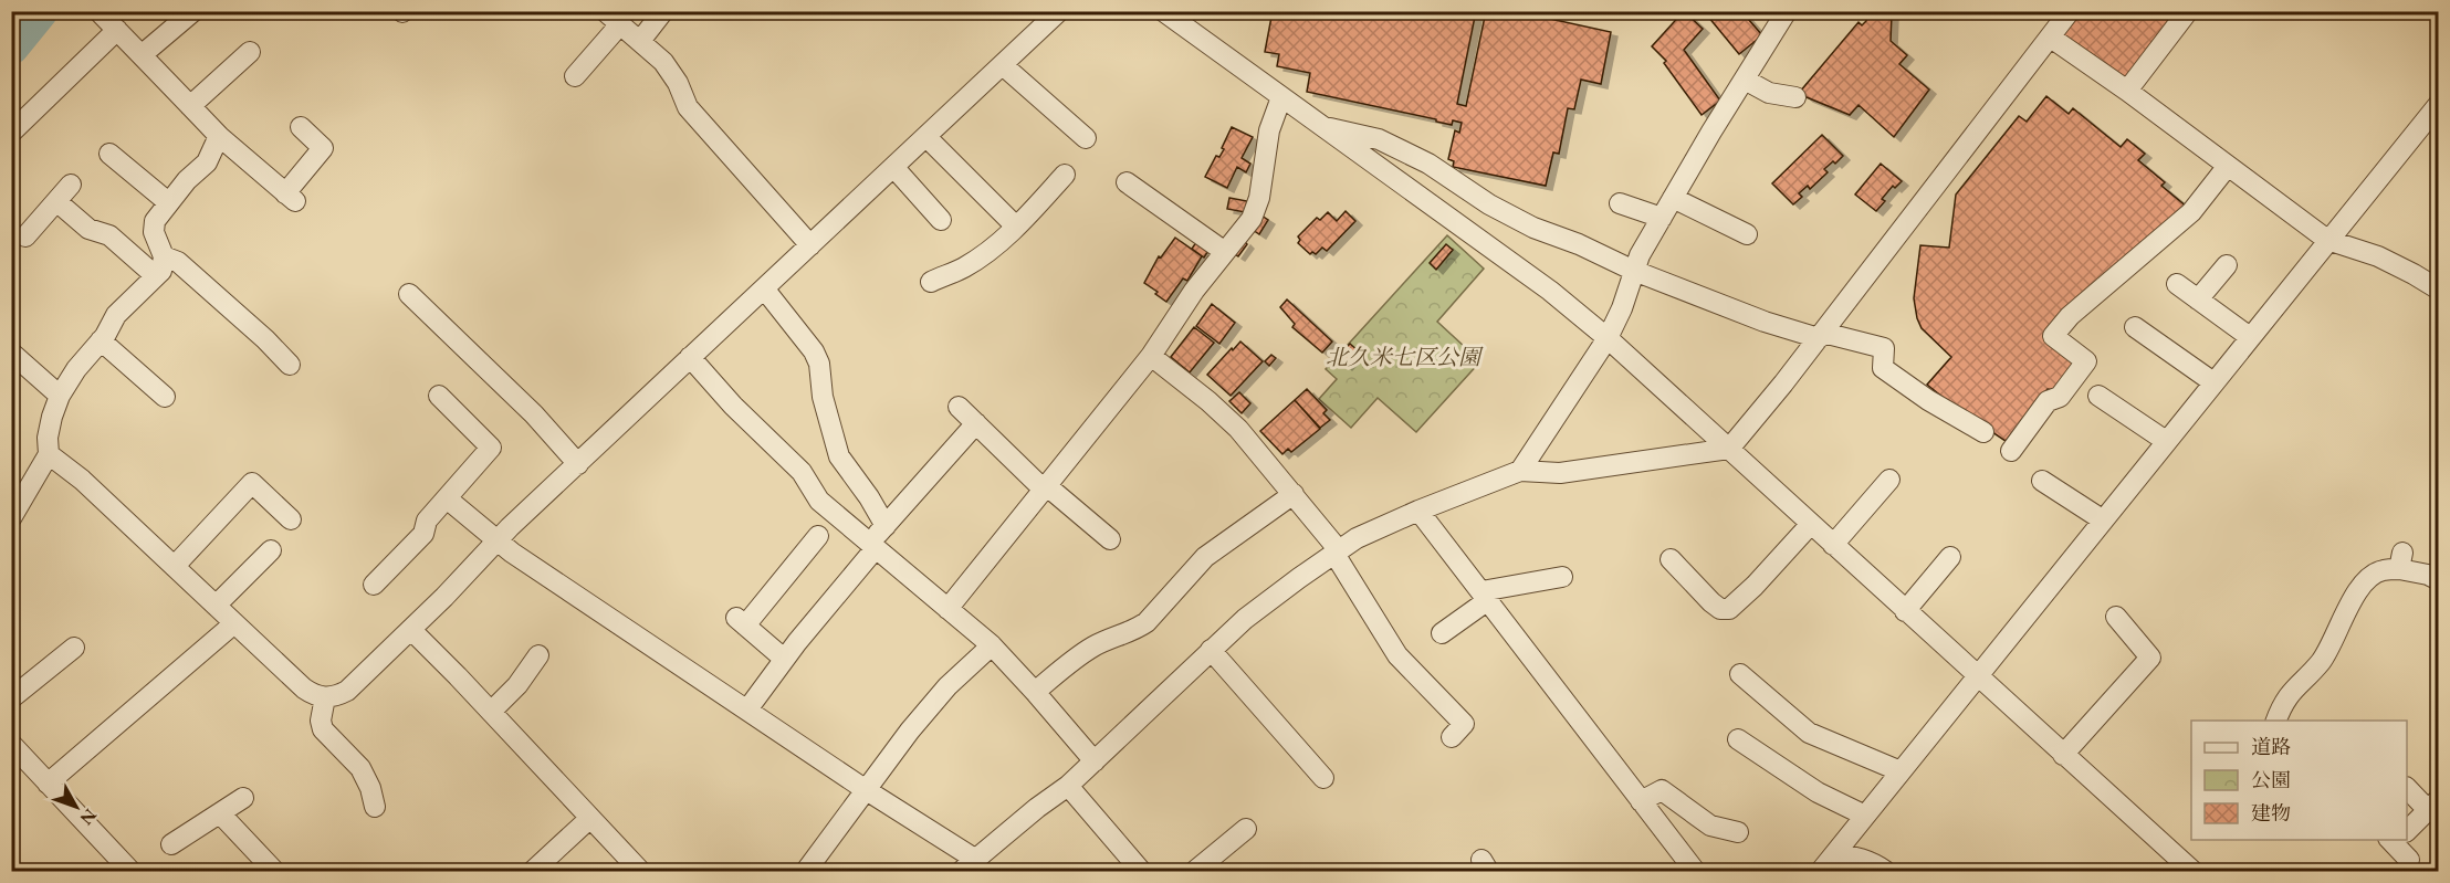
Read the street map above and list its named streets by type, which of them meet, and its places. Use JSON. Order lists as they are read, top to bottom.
{
  "parks": ["北久米七区公園"],
  "legend": ["道路", "公園", "建物"],
  "north": "bottom right"
}
